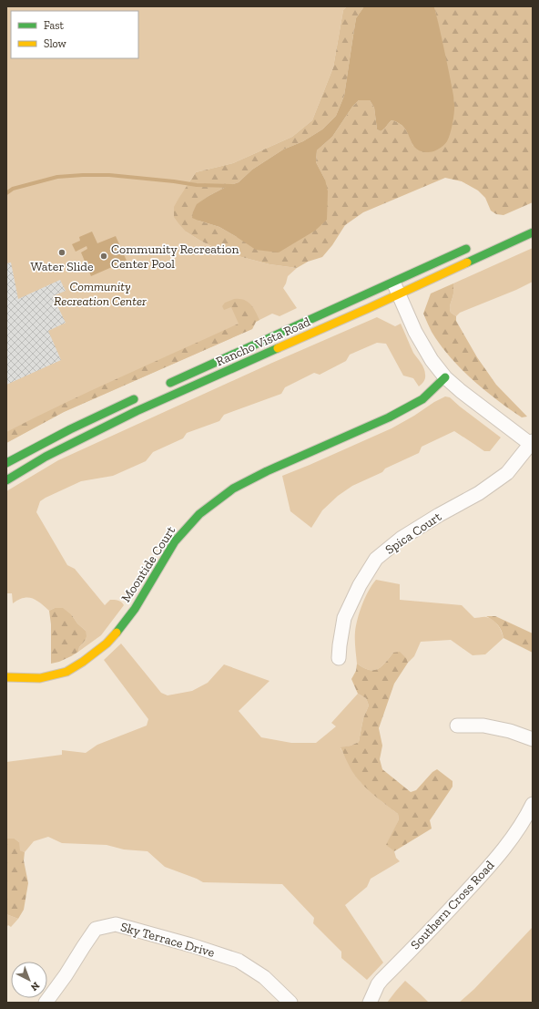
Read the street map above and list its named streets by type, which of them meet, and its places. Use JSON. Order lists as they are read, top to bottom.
{
  "streets": {
    "main road": ["Rancho Vista Road", "Moontide Court"],
    "street": ["Spica Court", "Southern Cross Road", "Sky Terrace Drive"]
  },
  "parks": ["Community Recreation Center"],
  "places": ["Water Slide", "Community Recreation Center Pool"],
  "legend": ["Fast", "Slow"],
  "north": "bottom right"
}
